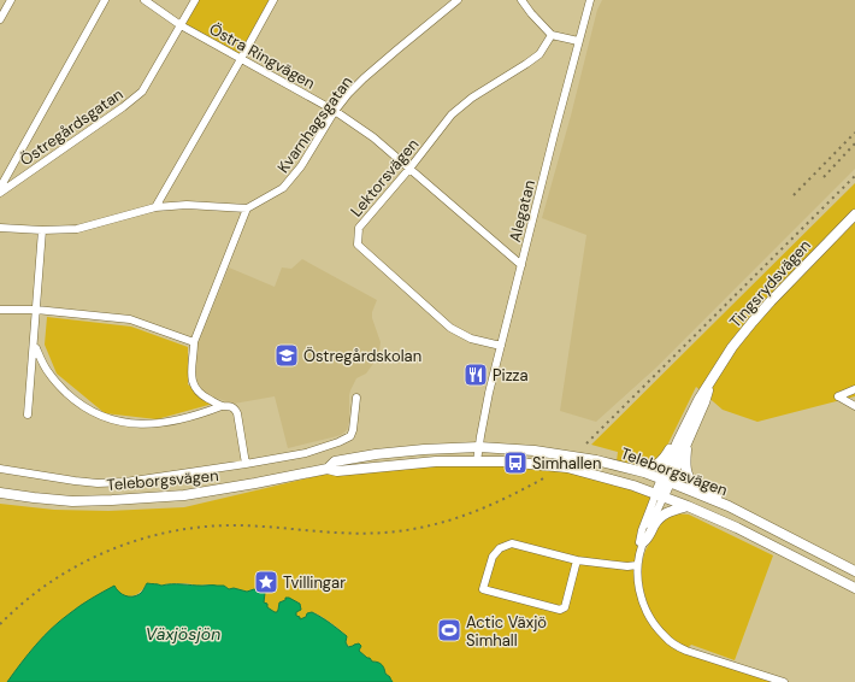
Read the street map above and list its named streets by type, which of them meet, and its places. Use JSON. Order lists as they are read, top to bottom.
{
  "streets": {
    "main road": ["Tingsrydsvägen", "Teleborgsvägen"],
    "street": [
      "Östra Ringvägen",
      "Kvarnhagsgatan",
      "Östregårdsgatan",
      "Lektorsvägen",
      "Alegatan"
    ]
  },
  "crossings": [
    ["Östra Ringvägen", "Kvarnhagsgatan"],
    ["Östra Ringvägen", "Östregårdsgatan"],
    ["Östra Ringvägen", "Lektorsvägen"],
    ["Östra Ringvägen", "Alegatan"],
    ["Lektorsvägen", "Alegatan"],
    ["Alegatan", "Teleborgsvägen"],
    ["Tingsrydsvägen", "Teleborgsvägen"]
  ],
  "water": ["Växjösjön"],
  "places": {
    "school or university": ["Östregårdskolan"],
    "restaurant": ["Pizza"],
    "bus stop": ["Simhallen"],
    "place": ["Tvillingar"],
    "sports": ["Actic Växjö Simhall"]
  }
}
